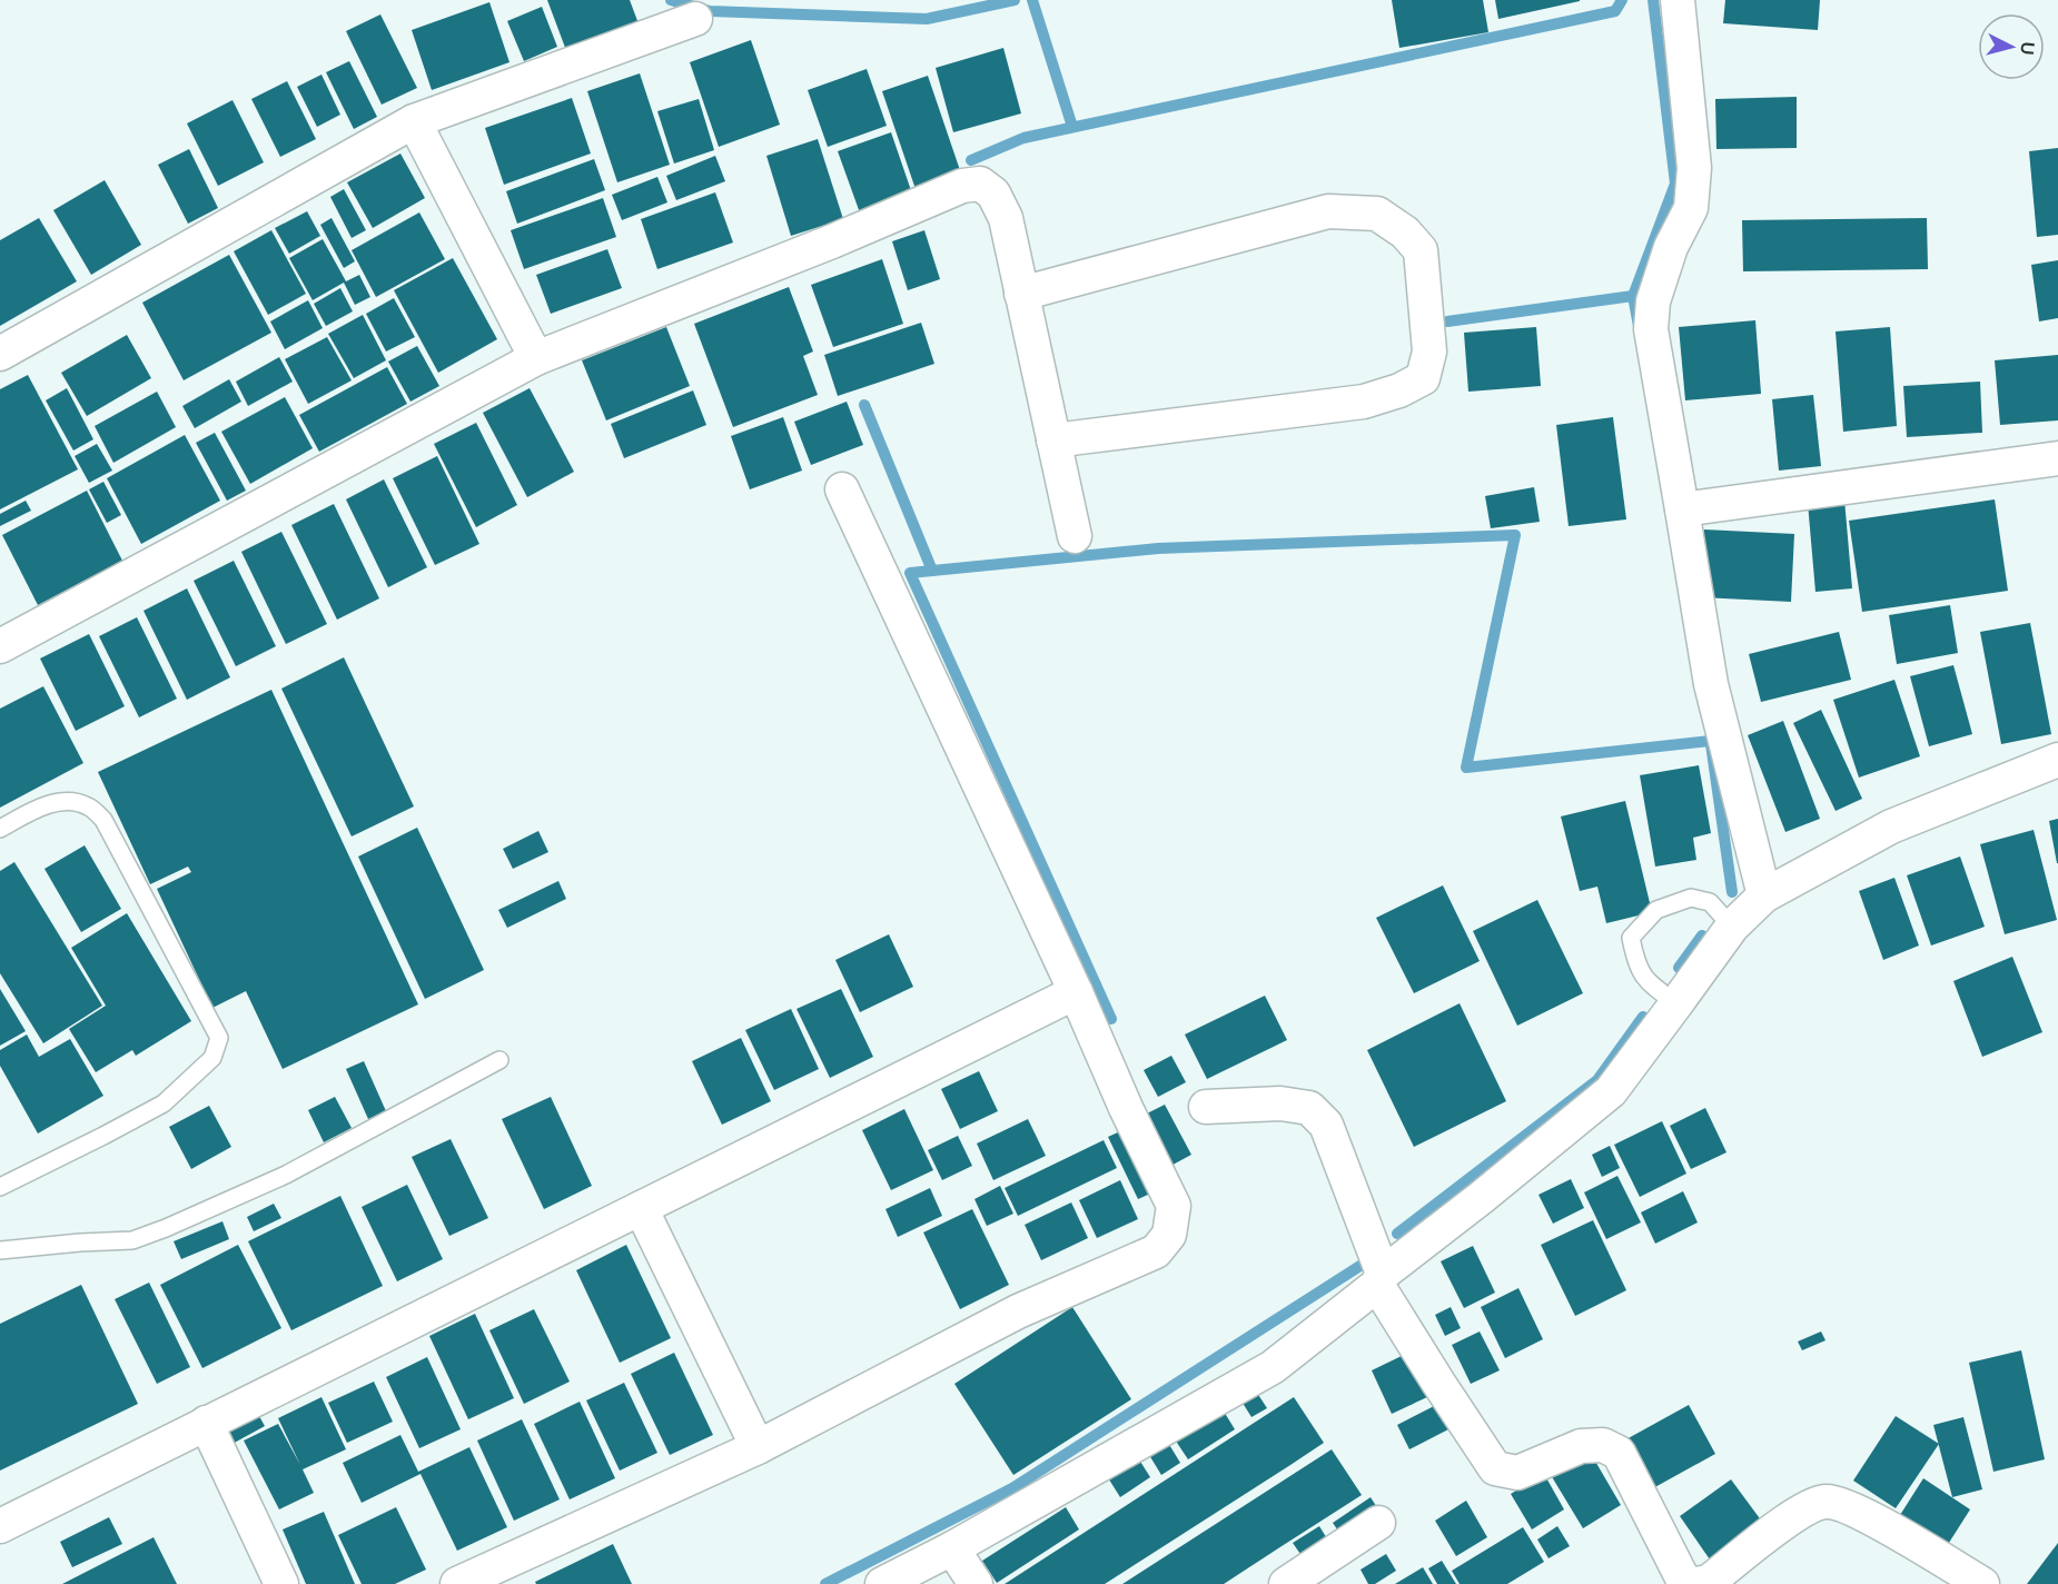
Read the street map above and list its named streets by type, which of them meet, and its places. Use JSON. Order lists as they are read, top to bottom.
{
  "north": "right"
}
